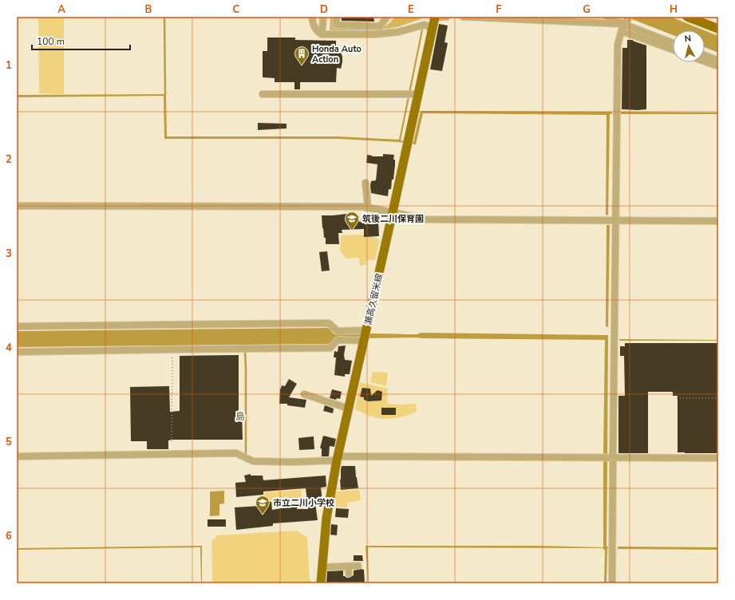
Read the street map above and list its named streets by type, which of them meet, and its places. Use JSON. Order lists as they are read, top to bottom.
{
  "streets": {
    "main road": ["瀬高久留米線"]
  },
  "districts": ["島"],
  "places": {
    "building": ["Honda Auto Action"],
    "school or university": ["筑後二川保育園", "市立二川小学校"]
  },
  "scale_bar": "100 m",
  "north": "top",
  "grid": {
    "columns": [
      "A",
      "B",
      "C",
      "D",
      "E",
      "F",
      "G",
      "H"
    ],
    "rows": [
      "1",
      "2",
      "3",
      "4",
      "5",
      "6"
    ]
  }
}
